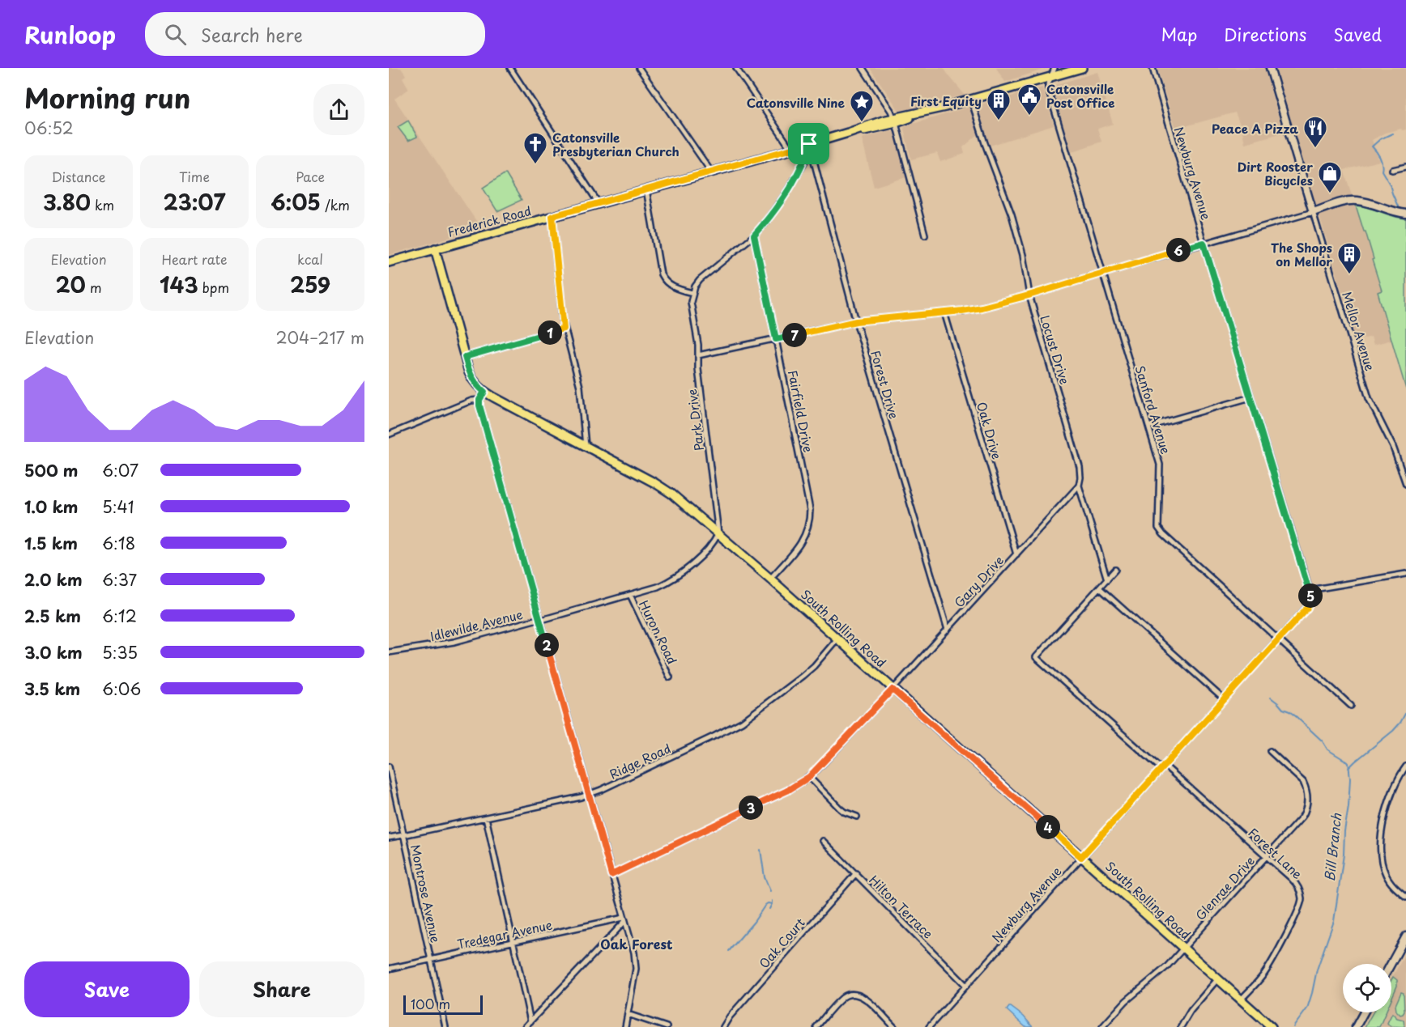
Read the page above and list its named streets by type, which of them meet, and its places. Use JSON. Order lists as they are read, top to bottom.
{
  "streets": {
    "main road": ["Frederick Road", "South Rolling Road"],
    "street": [
      "Newburg Avenue",
      "Mellor Avenue",
      "Locust Drive",
      "Forest Drive",
      "Sanford Avenue",
      "Fairfield Drive",
      "Park Drive",
      "Oak Drive",
      "Gary Drive",
      "Idlewilde Avenue",
      "Huron Road",
      "Ridge Road",
      "Forest Lane",
      "Glenrae Drive",
      "Montrose Avenue",
      "Hilton Terrace",
      "Tredegar Avenue",
      "Oak Court"
    ]
  },
  "crossings": [
    ["Newburg Avenue", "Sanford Avenue"],
    ["Newburg Avenue", "South Rolling Road"],
    ["Newburg Avenue", "Forest Lane"],
    ["Newburg Avenue", "Hilton Terrace"],
    ["Frederick Road", "Locust Drive"],
    ["Frederick Road", "Forest Drive"],
    ["Frederick Road", "Sanford Avenue"],
    ["Frederick Road", "South Rolling Road"],
    ["Locust Drive", "Gary Drive"],
    ["Forest Drive", "Gary Drive"],
    ["Fairfield Drive", "South Rolling Road"],
    ["Park Drive", "South Rolling Road"],
    ["Oak Drive", "Gary Drive"],
    ["Gary Drive", "South Rolling Road"],
    ["South Rolling Road", "Ridge Road"],
    ["South Rolling Road", "Forest Lane"],
    ["South Rolling Road", "Glenrae Drive"],
    ["Ridge Road", "Montrose Avenue"],
    ["Forest Lane", "Glenrae Drive"],
    ["Montrose Avenue", "Tredegar Avenue"],
    ["Hilton Terrace", "Oak Court"]
  ],
  "districts": ["Oak Forest"],
  "water": ["Bill Branch"],
  "places": {
    "public building": ["Catonsville Post Office"],
    "building": ["First Equity", "The Shops on Mellor"],
    "place": ["Catonsville Nine"],
    "restaurant": ["Peace A Pizza"],
    "church": ["Catonsville Presbyterian Church"],
    "shop": ["Dirt Rooster Bicycles"]
  },
  "scale_bar": "100 m",
  "page": {
    "header": "Runloop",
    "search": "Search here",
    "nav": ["Map", "Directions", "Saved"],
    "heading": ["Morning run", "06:52"],
    "stats": [
      ["Distance", "3.80 km"],
      ["Time", "23:07"],
      ["Pace", "6:05 /km"],
      ["Elevation", "20 m"],
      ["Heart rate", "143 bpm"],
      ["kcal", "259"]
    ],
    "pins": [
      "6",
      "1",
      "7",
      "5",
      "2",
      "3",
      "4"
    ],
    "chart": ["Elevation", "204–217 m"],
    "list": [
      {
        "name": "500 m",
        "note": "6:07"
      },
      {
        "name": "1.0 km",
        "note": "5:41"
      },
      {
        "name": "1.5 km",
        "note": "6:18"
      },
      {
        "name": "2.0 km",
        "note": "6:37"
      },
      {
        "name": "2.5 km",
        "note": "6:12"
      },
      {
        "name": "3.0 km",
        "note": "5:35"
      },
      {
        "name": "3.5 km",
        "note": "6:06"
      }
    ],
    "buttons": ["Save", "Share"],
    "scale": "100 m"
  }
}
